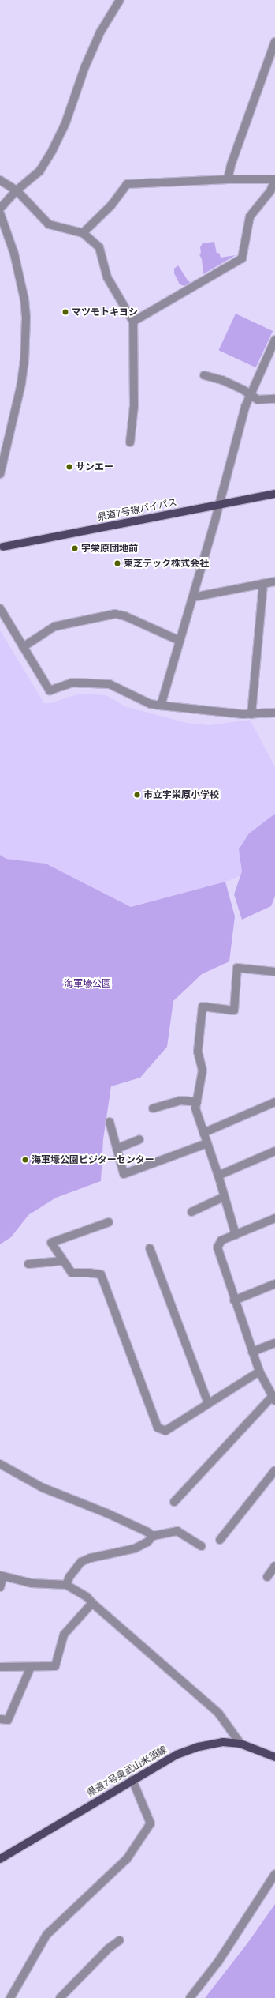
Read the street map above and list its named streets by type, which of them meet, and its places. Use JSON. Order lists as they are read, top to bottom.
{
  "streets": {
    "main road": ["県道7号線バイパス", "県道7号奥武山米須線"]
  },
  "parks": ["海軍壕公園"],
  "places": [
    "マツモトキヨシ",
    "サンエー",
    "宇栄原団地前",
    "東芝テック株式会社",
    "市立宇栄原小学校",
    "海軍壕公園ビジターセンター"
  ]
}
